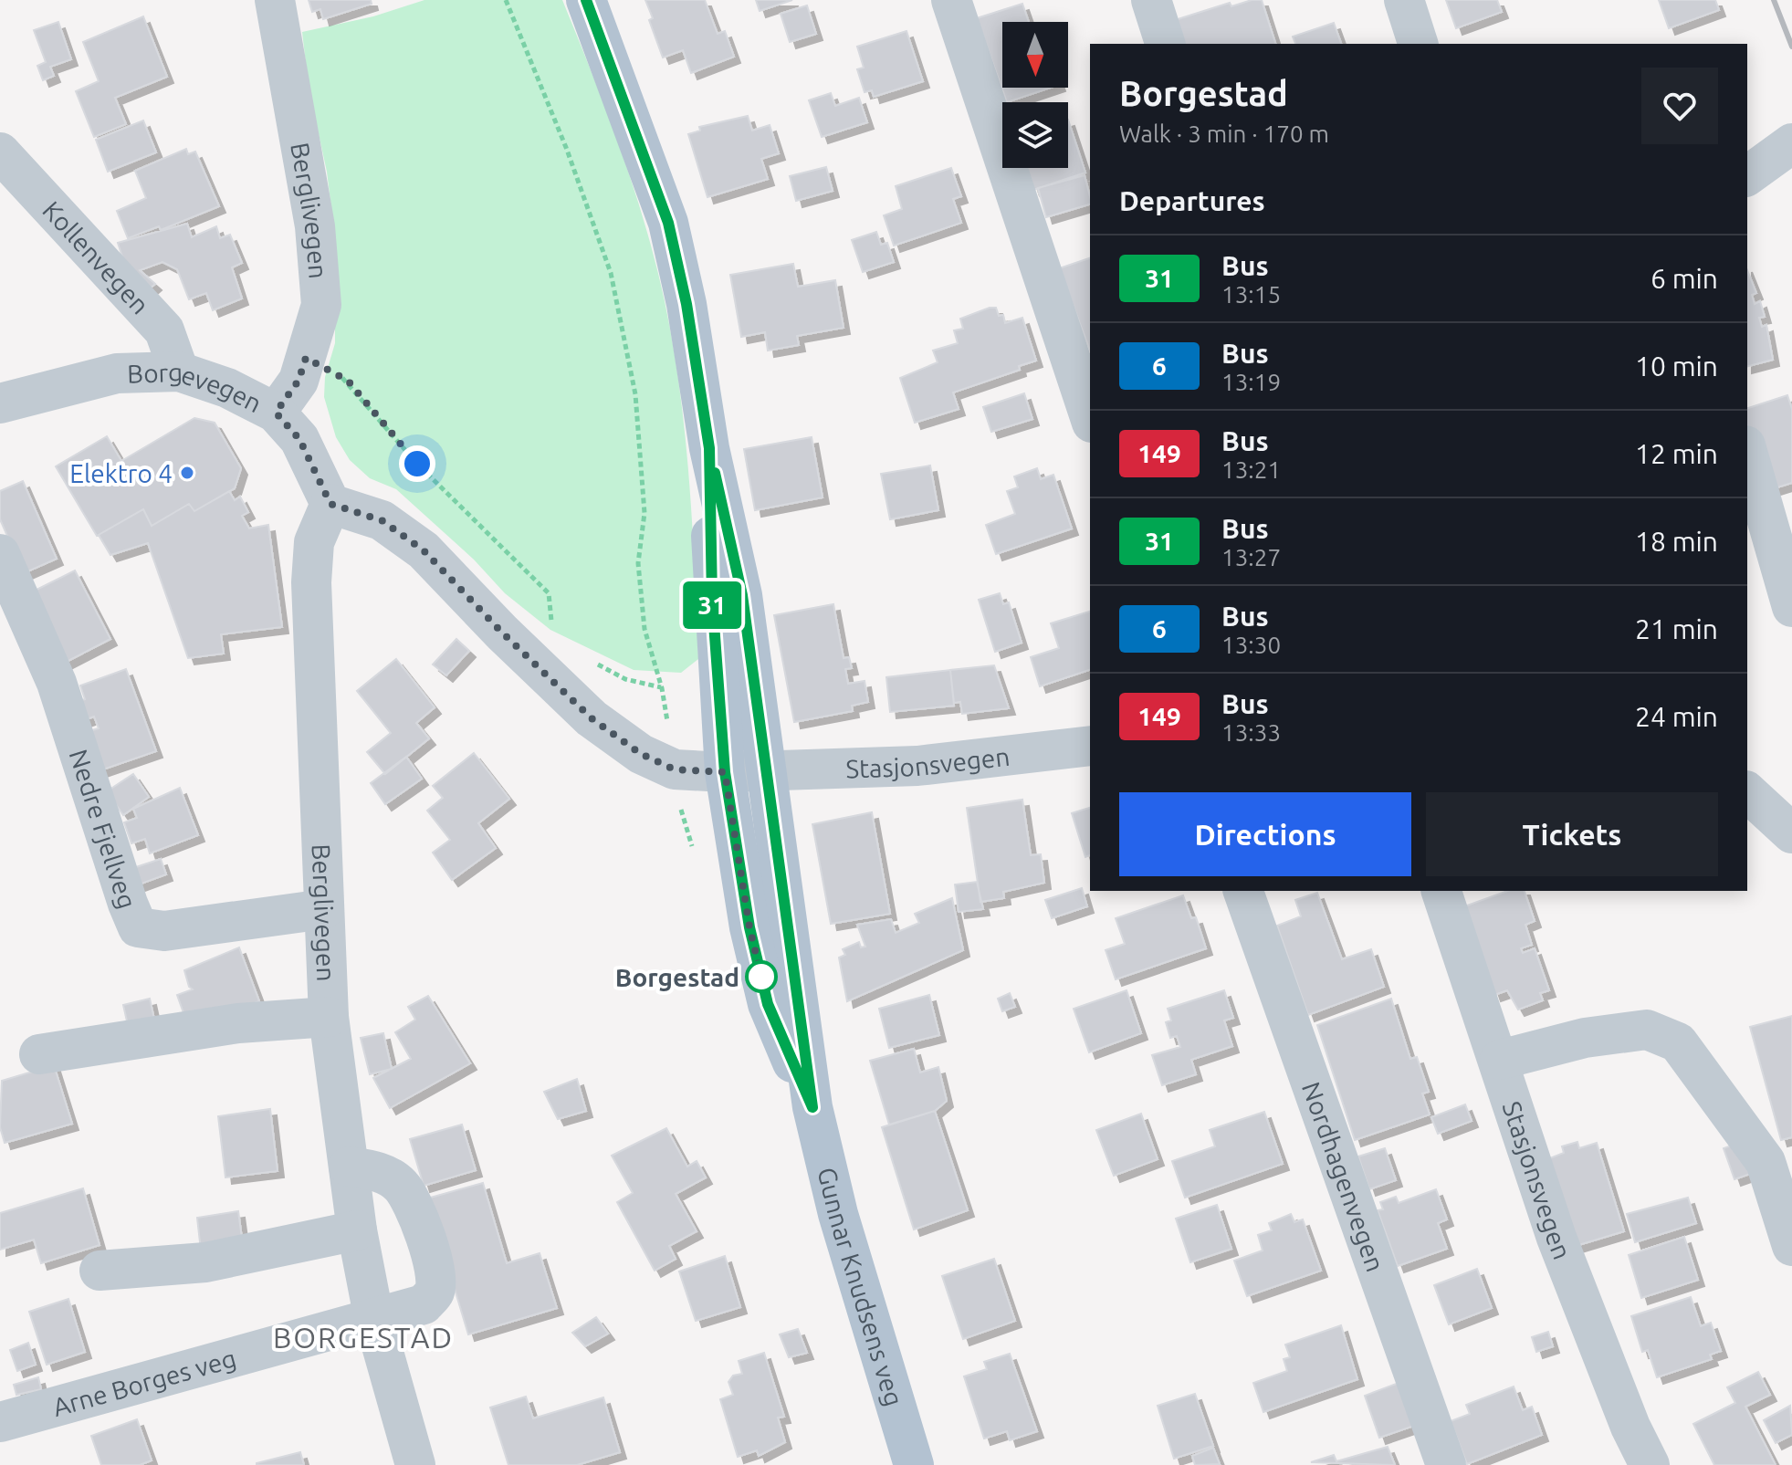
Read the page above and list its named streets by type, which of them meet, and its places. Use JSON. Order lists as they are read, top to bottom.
{
  "streets": {
    "main road": ["Gunnar Knudsens veg"],
    "street": [
      "Berglivegen",
      "Kollenvegen",
      "Borgevegen",
      "Stasjonsvegen",
      "Nedre Fjellveg",
      "Nordhagenvegen",
      "Arne Borges veg"
    ]
  },
  "crossings": [
    ["Berglivegen", "Borgevegen"],
    ["Berglivegen", "Nedre Fjellveg"],
    ["Berglivegen", "Arne Borges veg"],
    ["Kollenvegen", "Borgevegen"],
    ["Stasjonsvegen", "Gunnar Knudsens veg"]
  ],
  "districts": ["BORGESTAD"],
  "places": ["Elektro 4", "Borgestad"],
  "lines": ["bus line 31"],
  "north": "bottom",
  "page": {
    "on_map": "31",
    "heading": [
      ["Borgestad", "Walk · 3 min · 170 m"],
      "Departures"
    ],
    "list": [
      {
        "mark": "31",
        "name": "Bus",
        "note": "13:15",
        "value": "6 min"
      },
      {
        "mark": "6",
        "name": "Bus",
        "note": "13:19",
        "value": "10 min"
      },
      {
        "mark": "149",
        "name": "Bus",
        "note": "13:21",
        "value": "12 min"
      },
      {
        "mark": "31",
        "name": "Bus",
        "note": "13:27",
        "value": "18 min"
      },
      {
        "mark": "6",
        "name": "Bus",
        "note": "13:30",
        "value": "21 min"
      },
      {
        "mark": "149",
        "name": "Bus",
        "note": "13:33",
        "value": "24 min"
      }
    ],
    "buttons": ["Directions", "Tickets"]
  }
}
